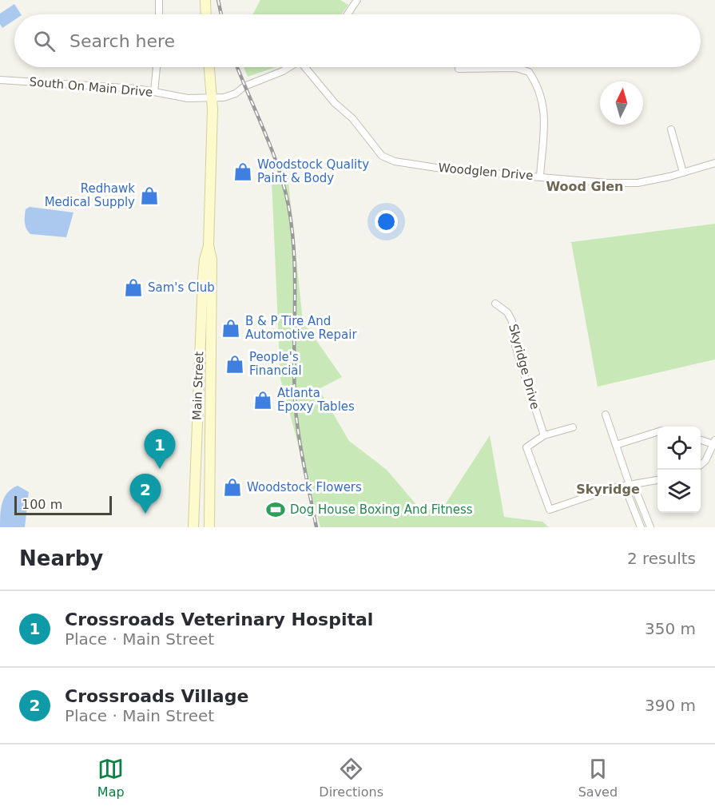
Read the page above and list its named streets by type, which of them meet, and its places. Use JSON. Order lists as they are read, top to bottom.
{
  "streets": {
    "main road": ["Main Street"],
    "street": ["South On Main Drive", "Woodglen Drive", "Skyridge Drive"]
  },
  "crossings": [
    ["South On Main Drive", "Main Street"]
  ],
  "districts": ["Wood Glen", "Skyridge"],
  "places": {
    "shop": [
      "Woodstock Quality Paint & Body",
      "Redhawk Medical Supply",
      "Sam's Club",
      "B & P Tire And Automotive Repair",
      "People's Financial",
      "Atlanta Epoxy Tables",
      "Woodstock Flowers"
    ],
    "sports": ["Dog House Boxing And Fitness"]
  },
  "scale_bar": "100 m",
  "north": "top",
  "page": {
    "search": "Search here",
    "pins": ["1", "2"],
    "scale": "100 m",
    "heading": ["Nearby", "2 results"],
    "list": [
      {
        "mark": "1",
        "name": "Crossroads Veterinary Hospital",
        "note": "Place · Main Street",
        "value": "350 m"
      },
      {
        "mark": "2",
        "name": "Crossroads Village",
        "note": "Place · Main Street",
        "value": "390 m"
      }
    ],
    "nav": ["Map", "Directions", "Saved"]
  }
}
